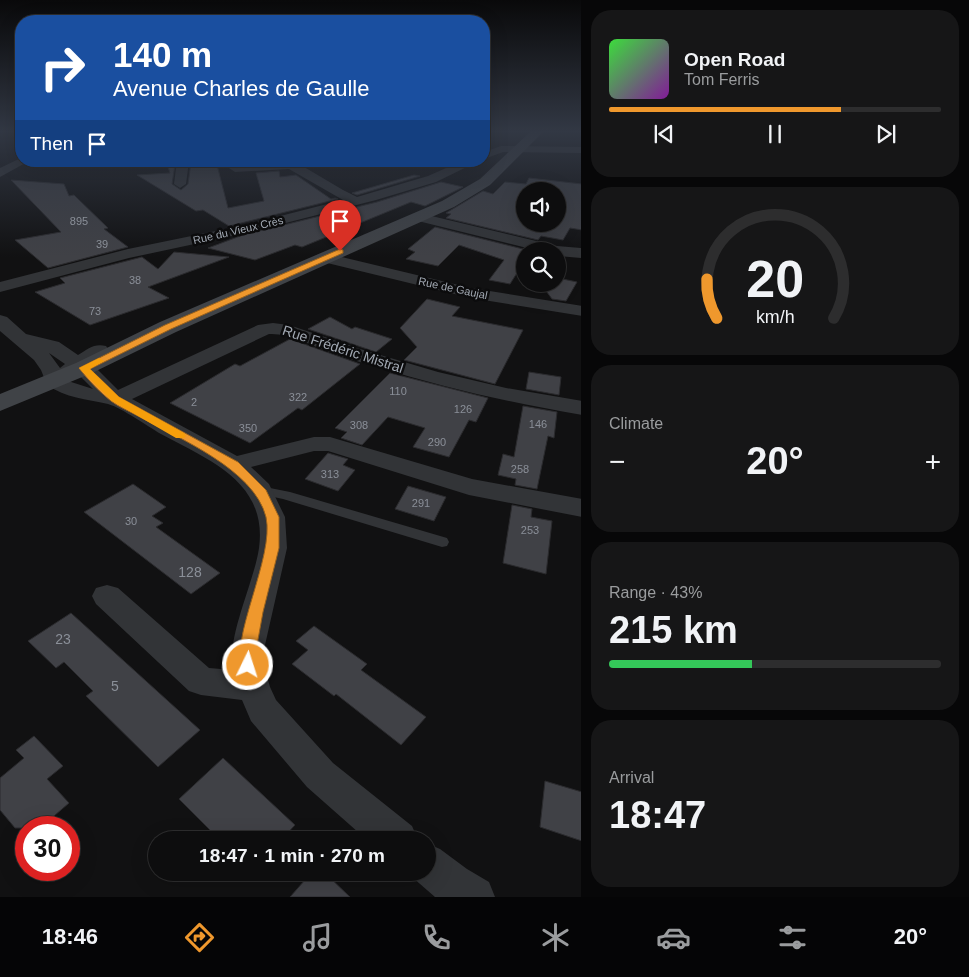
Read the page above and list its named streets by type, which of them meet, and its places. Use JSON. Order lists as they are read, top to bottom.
{
  "streets": {
    "street": ["Rue du Vieux Crès", "Rue de Gaujal", "Rue Frédéric Mistral"]
  },
  "house_numbers": [
    "895",
    "39",
    "38",
    "73",
    "110",
    "322",
    "2",
    "126",
    "146",
    "308",
    "350",
    "290",
    "258",
    "313",
    "291",
    "30",
    "253",
    "128",
    "23",
    "5"
  ],
  "page": {
    "turn": ["140 m", "Avenue Charles de Gaulle"],
    "song": ["Open Road", "Tom Ferris"],
    "then": "Then",
    "tile": [
      "Climate",
      ["Range · 43%", "215 km"],
      ["Arrival", "18:47"]
    ],
    "heat": ["−", "20°", "+"],
    "limit": "30",
    "trip": "18:47 · 1 min · 270 m",
    "tabs": ["18:46", "20°"],
    "gauge": ["20", "km/h"]
  }
}
